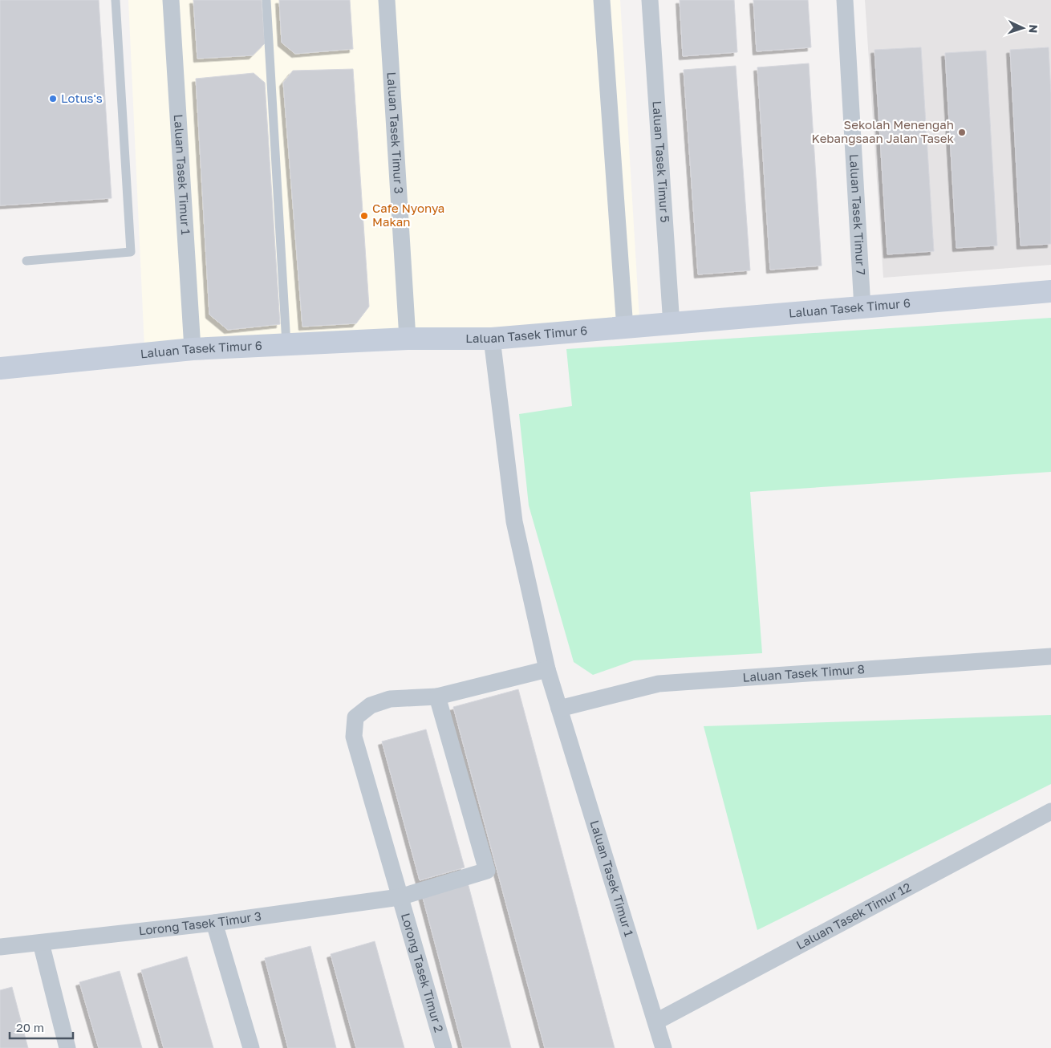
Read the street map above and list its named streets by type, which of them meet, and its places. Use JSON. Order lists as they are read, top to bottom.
{
  "streets": {
    "street": [
      "Laluan Tasek Timur 3",
      "Laluan Tasek Timur 5",
      "Laluan Tasek Timur 1",
      "Laluan Tasek Timur 7",
      "Laluan Tasek Timur 6",
      "Laluan Tasek Timur 8",
      "Laluan Tasek Timur 12",
      "Lorong Tasek Timur 3",
      "Lorong Tasek Timur 2"
    ]
  },
  "crossings": [
    ["Laluan Tasek Timur 3", "Laluan Tasek Timur 6"],
    ["Laluan Tasek Timur 5", "Laluan Tasek Timur 6"],
    ["Laluan Tasek Timur 1", "Laluan Tasek Timur 6"],
    ["Laluan Tasek Timur 1", "Laluan Tasek Timur 8"],
    ["Laluan Tasek Timur 1", "Laluan Tasek Timur 12"],
    ["Laluan Tasek Timur 1", "Lorong Tasek Timur 2"],
    ["Laluan Tasek Timur 7", "Laluan Tasek Timur 6"],
    ["Lorong Tasek Timur 3", "Lorong Tasek Timur 2"]
  ],
  "places": ["Lotus's", "Sekolah Menengah Kebangsaan Jalan Tasek", "Cafe Nyonya Makan"],
  "scale_bar": "20 m",
  "north": "right"
}
